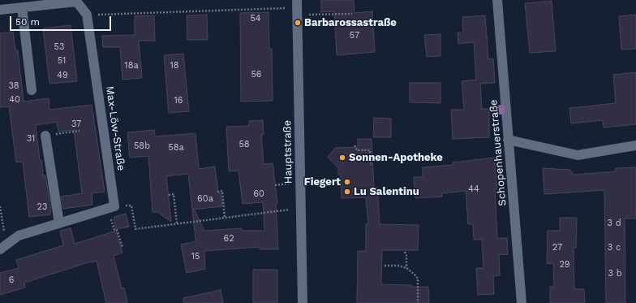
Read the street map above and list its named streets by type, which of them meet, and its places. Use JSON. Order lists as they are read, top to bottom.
{
  "streets": {
    "street": ["Max-Löw-Straße", "Hauptstraße", "Schopenhauerstraße"]
  },
  "places": [
    "Barbarossastraße",
    "Sonnen-Apotheke",
    "Fiegert",
    "Lu Salentinu"
  ],
  "house_numbers": [
    "54",
    "57",
    "53",
    "51",
    "18a",
    "18",
    "56",
    "49",
    "38",
    "40",
    "16",
    "37",
    "31",
    "58",
    "58b",
    "58a",
    "44",
    "60",
    "60a",
    "23",
    "3 d",
    "62",
    "27",
    "3 c",
    "15",
    "29",
    "3 b",
    "6"
  ],
  "scale_bar": "50 m"
}
